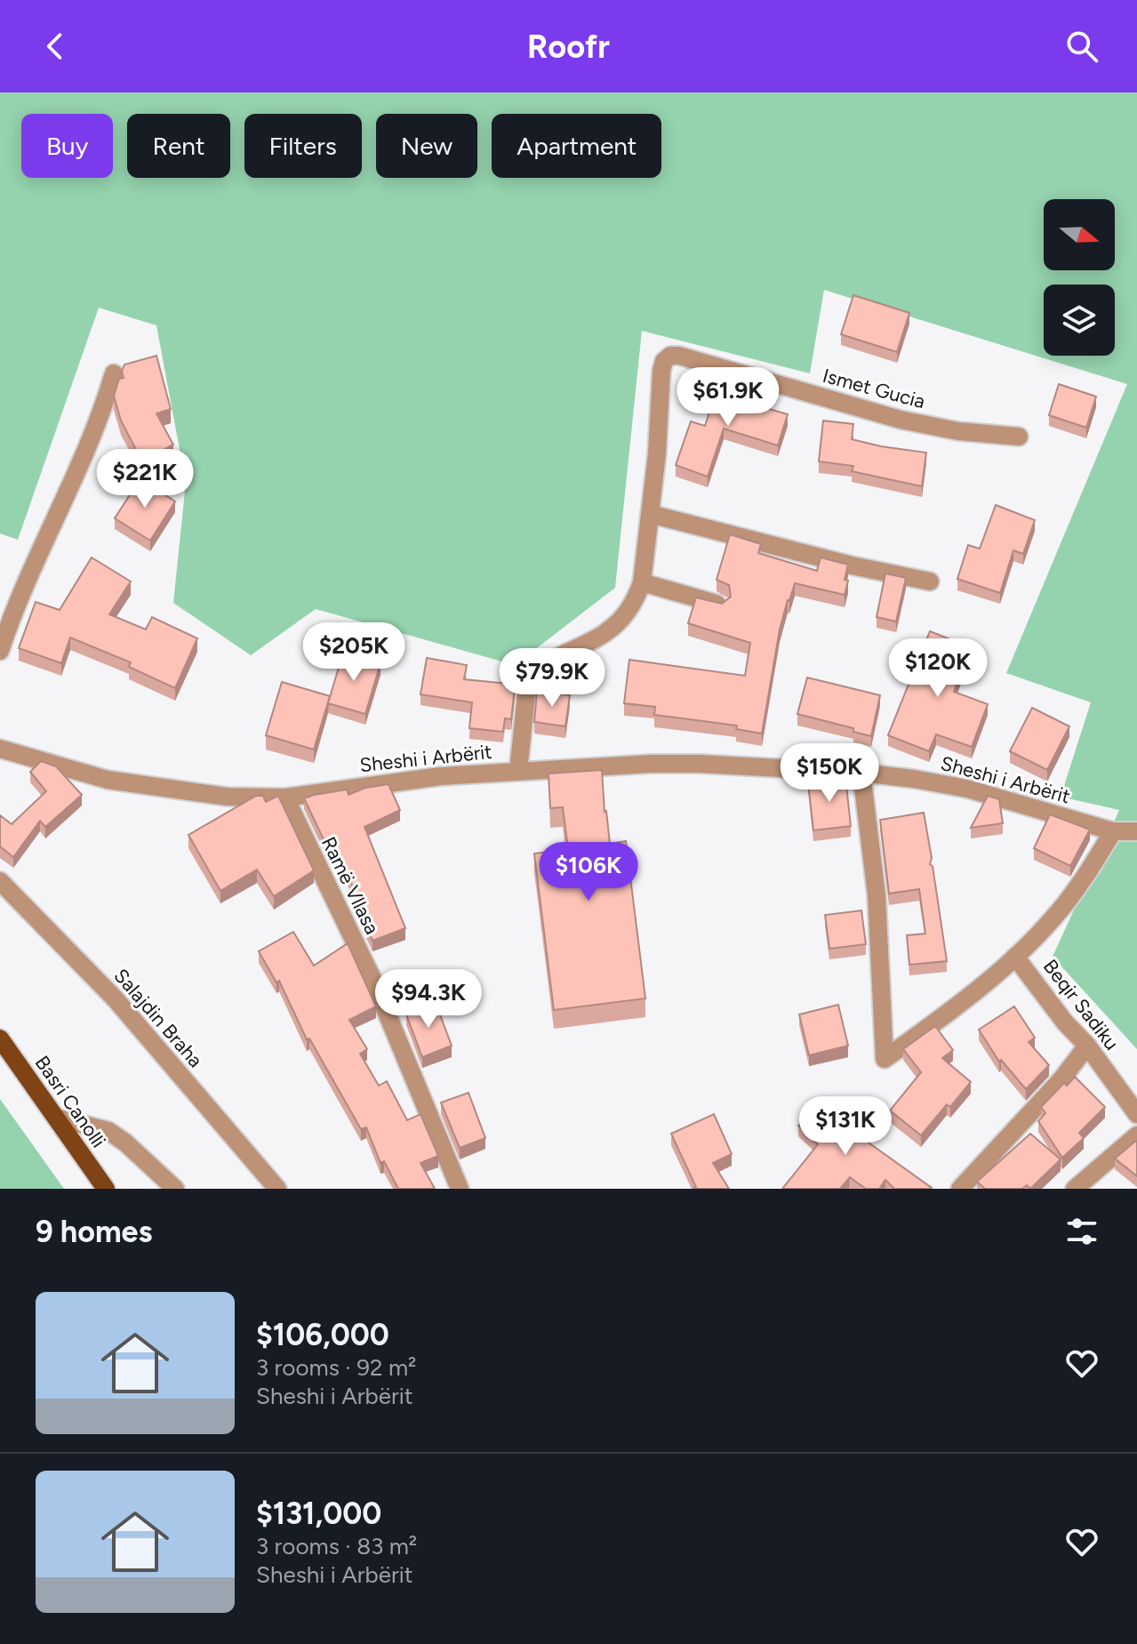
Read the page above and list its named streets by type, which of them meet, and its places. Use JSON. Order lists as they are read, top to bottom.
{
  "streets": {
    "main road": ["Basri Canolli"],
    "street": [
      "Ismet Gucia",
      "Sheshi i Arbërit",
      "Ramë Vllasa",
      "Beqir Sadiku",
      "Salajdin Braha"
    ]
  },
  "crossings": [
    ["Ismet Gucia", "Sheshi i Arbërit"],
    ["Sheshi i Arbërit", "Ramë Vllasa"],
    ["Sheshi i Arbërit", "Beqir Sadiku"]
  ],
  "north": "right",
  "page": {
    "header": "Roofr",
    "chip": [
      "Buy",
      "Rent",
      "Filters",
      "New",
      "Apartment"
    ],
    "price": [
      "$61.9K",
      "$221K",
      "$205K",
      "$120K",
      "$79.9K",
      "$150K",
      "$106K",
      "$94.3K",
      "$131K"
    ],
    "heading": "9 homes",
    "list": [
      {
        "name": "$106,000",
        "note": "3 rooms · 92 m² · Sheshi i Arbërit"
      },
      {
        "name": "$131,000",
        "note": "3 rooms · 83 m² · Sheshi i Arbërit"
      }
    ]
  }
}
